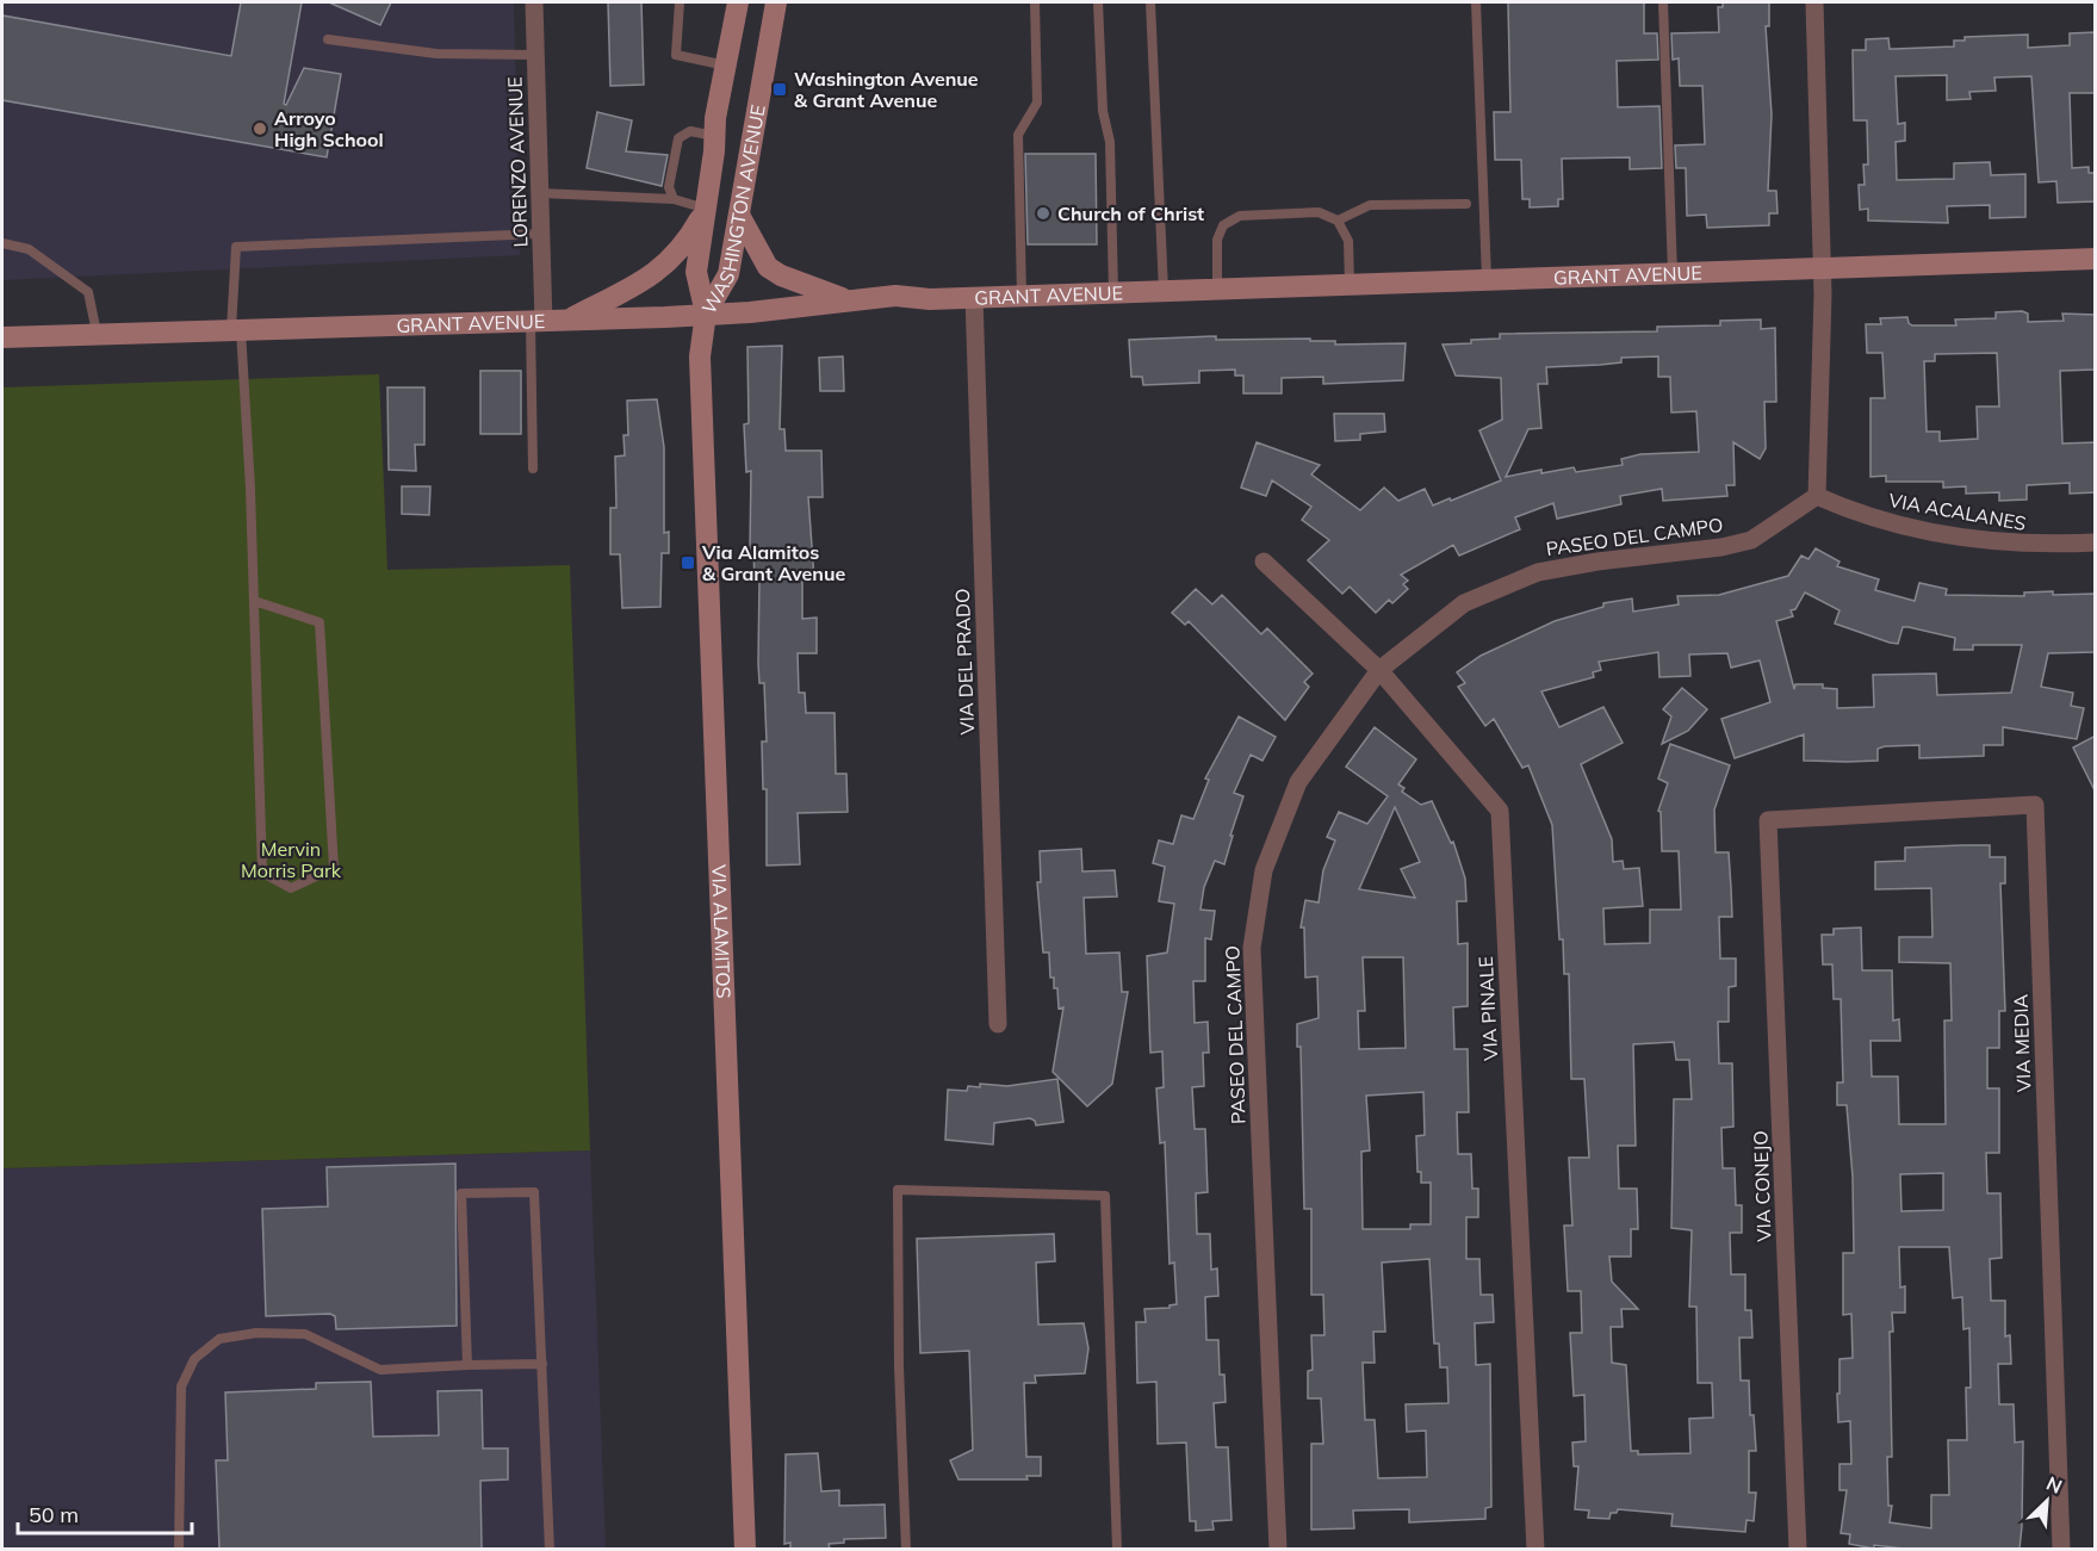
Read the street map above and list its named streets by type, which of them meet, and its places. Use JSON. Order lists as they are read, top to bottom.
{
  "streets": {
    "main road": ["WASHINGTON AVENUE", "GRANT AVENUE", "VIA ALAMITOS"],
    "street": [
      "LORENZO AVENUE",
      "VIA ACALANES",
      "PASEO DEL CAMPO",
      "VIA DEL PRADO",
      "VIA PINALE",
      "VIA MEDIA",
      "VIA CONEJO"
    ]
  },
  "crossings": [
    ["LORENZO AVENUE", "GRANT AVENUE"],
    ["WASHINGTON AVENUE", "GRANT AVENUE"],
    ["WASHINGTON AVENUE", "VIA ALAMITOS"],
    ["GRANT AVENUE", "VIA DEL PRADO"],
    ["GRANT AVENUE", "VIA ALAMITOS"],
    ["VIA ACALANES", "PASEO DEL CAMPO"],
    ["PASEO DEL CAMPO", "VIA PINALE"],
    ["VIA MEDIA", "VIA CONEJO"]
  ],
  "parks": ["Mervin Morris Park"],
  "places": {
    "transit": ["Washington Avenue & Grant Avenue", "Via Alamitos & Grant Avenue"],
    "other": ["Arroyo High School", "Church of Christ"]
  },
  "scale_bar": "50 m",
  "north": "top right"
}
